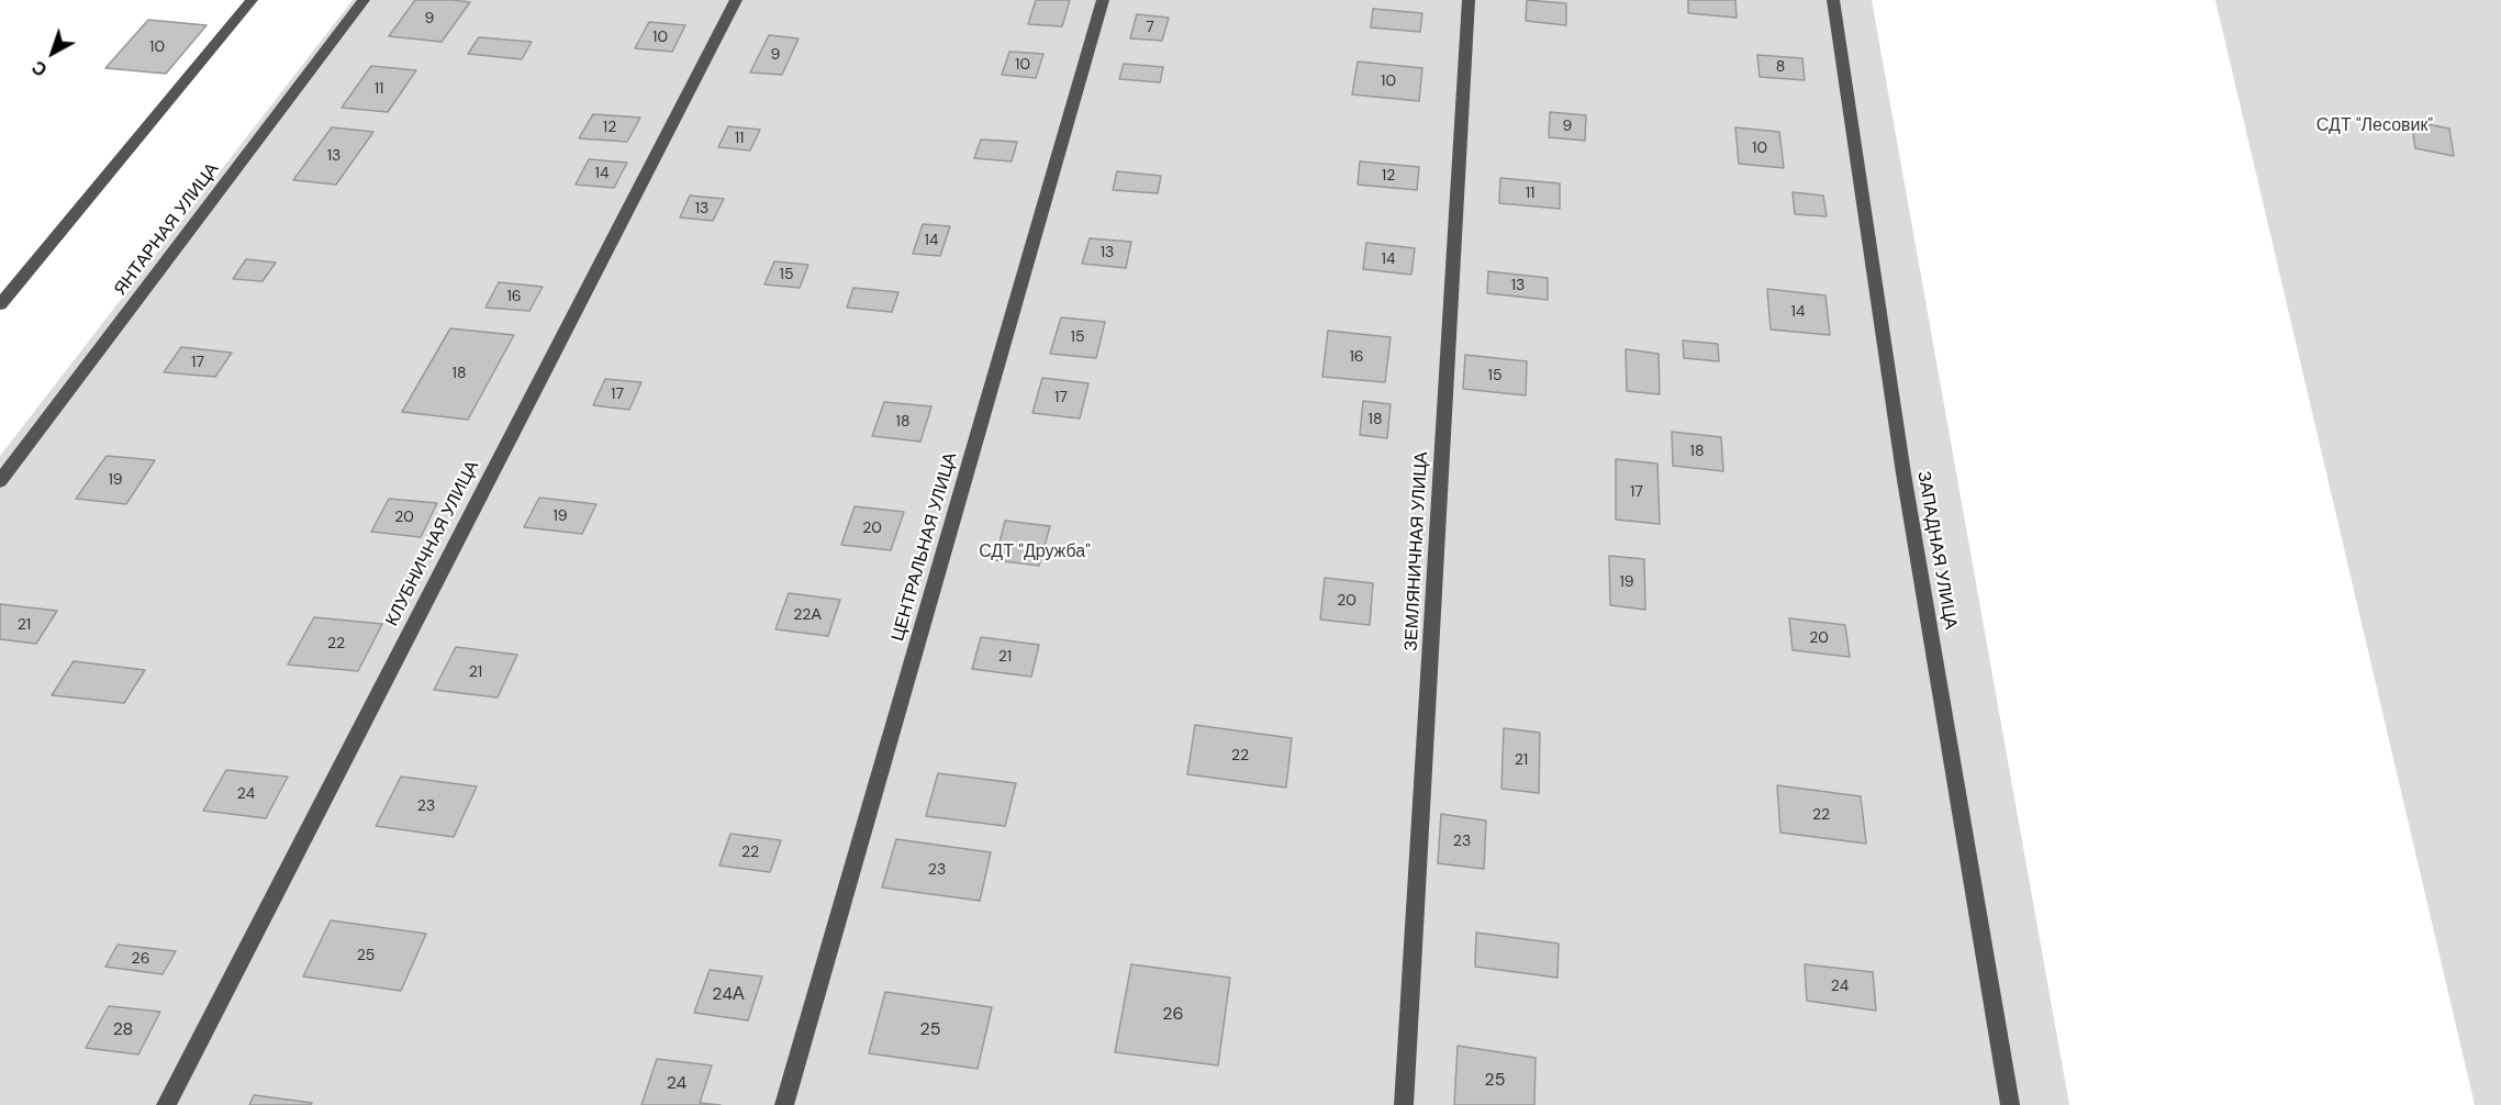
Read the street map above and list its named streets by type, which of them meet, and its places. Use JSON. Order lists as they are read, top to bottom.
{
  "streets": {
    "street": [
      "ЯНТАРНАЯ УЛИЦА",
      "КЛУБНИЧНАЯ УЛИЦА",
      "ЦЕНТРАЛЬНАЯ УЛИЦА",
      "ЗАПАДНАЯ УЛИЦА",
      "ЗЕМЛЯНИЧНАЯ УЛИЦА"
    ]
  },
  "parks": ["СДТ \"Лесовик\"", "СДТ \"Дружба\""],
  "house_numbers": [
    "9",
    "7",
    "10",
    "10",
    "9",
    "10",
    "8",
    "10",
    "11",
    "9",
    "12",
    "11",
    "10",
    "13",
    "14",
    "12",
    "11",
    "13",
    "14",
    "13",
    "14",
    "15",
    "13",
    "16",
    "14",
    "15",
    "16",
    "17",
    "18",
    "15",
    "17",
    "17",
    "18",
    "18",
    "18",
    "19",
    "17",
    "19",
    "20",
    "20",
    "19",
    "20",
    "22А",
    "21",
    "20",
    "22",
    "21",
    "21",
    "22",
    "21",
    "24",
    "23",
    "22",
    "23",
    "22",
    "23",
    "25",
    "26",
    "24",
    "24А",
    "26",
    "28",
    "25",
    "25",
    "24"
  ],
  "north": "bottom left"
}
